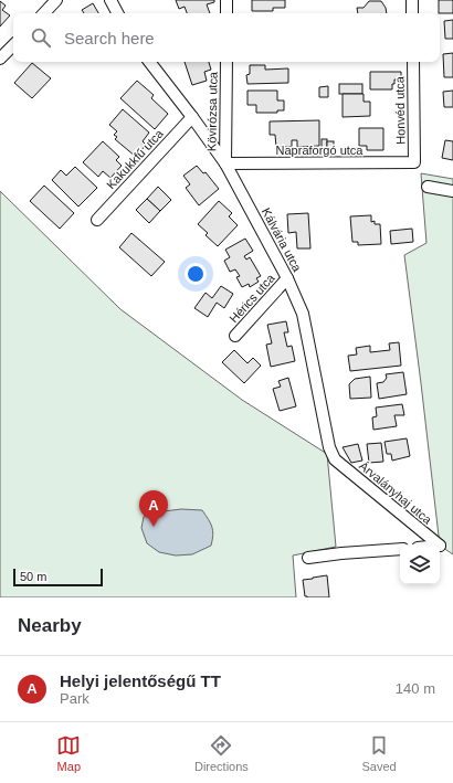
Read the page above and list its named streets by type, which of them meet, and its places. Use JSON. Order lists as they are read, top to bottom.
{
  "streets": {
    "street": [
      "Honvéd utca",
      "Kövirózsa utca",
      "Napraforgó utca",
      "Kakukkfű utca",
      "Kálvária utca",
      "Hérics utca",
      "Árvalányhaj utca"
    ]
  },
  "crossings": [
    ["Honvéd utca", "Napraforgó utca"],
    ["Kövirózsa utca", "Napraforgó utca"],
    ["Kövirózsa utca", "Kálvária utca"],
    ["Napraforgó utca", "Kálvária utca"],
    ["Kakukkfű utca", "Kálvária utca"],
    ["Kálvária utca", "Hérics utca"],
    ["Kálvária utca", "Árvalányhaj utca"]
  ],
  "scale_bar": "50 m",
  "page": {
    "search": "Search here",
    "pins": "A",
    "scale": "50 m",
    "heading": "Nearby",
    "list": [
      {
        "mark": "A",
        "name": "Helyi jelentőségű TT",
        "note": "Park",
        "value": "140 m"
      }
    ],
    "nav": ["Map", "Directions", "Saved"]
  }
}
